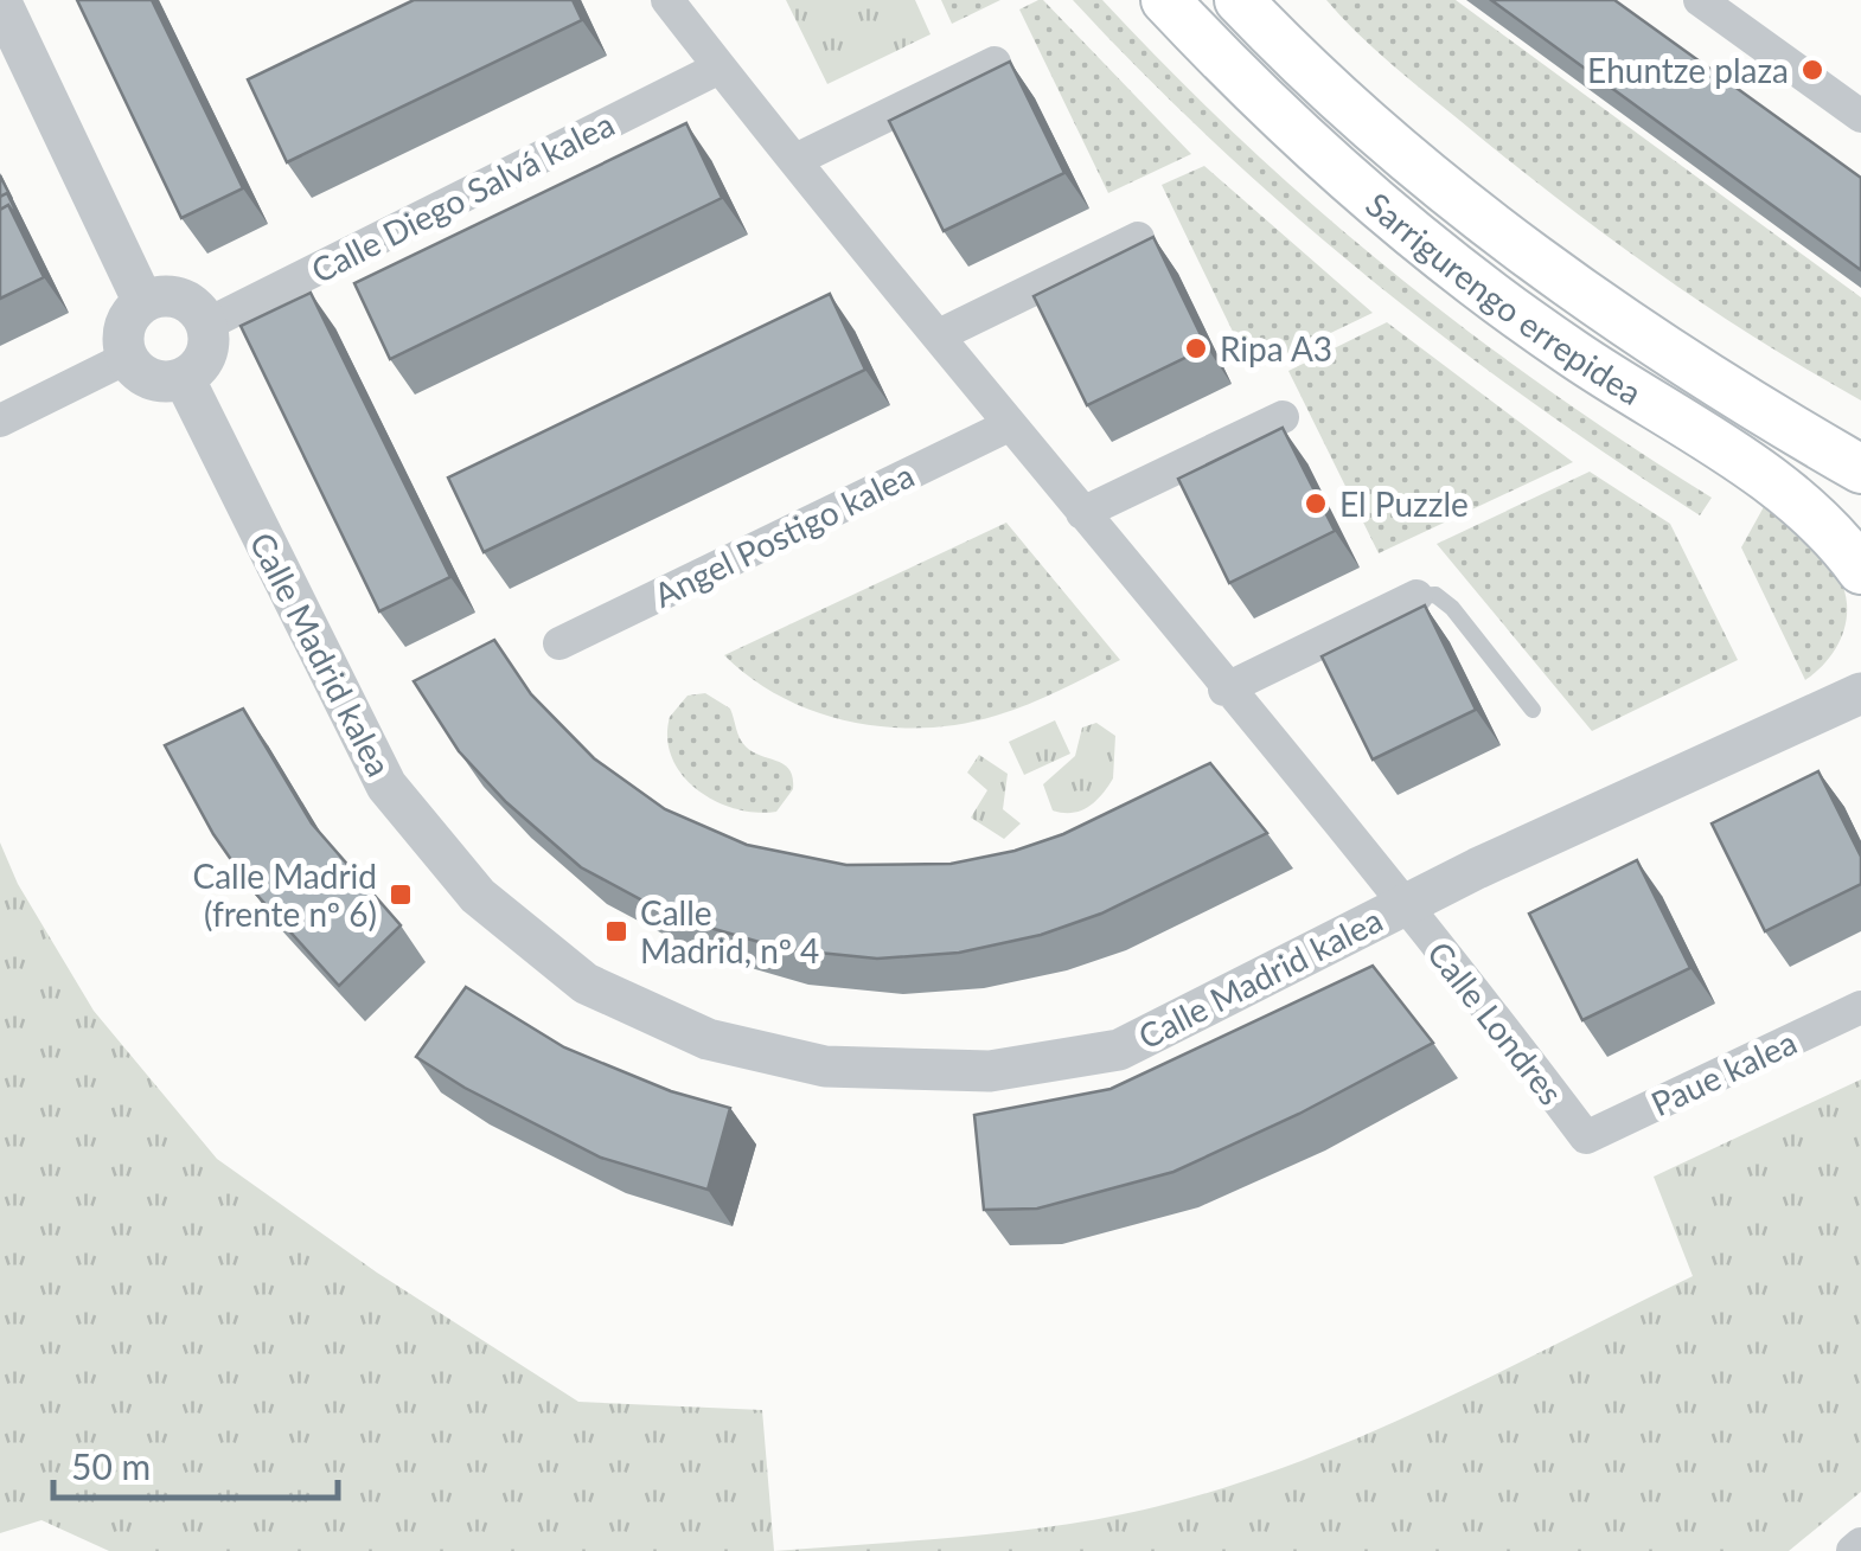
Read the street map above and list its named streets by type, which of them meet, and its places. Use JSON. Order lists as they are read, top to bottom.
{
  "streets": {
    "main road": ["Sarrigurengo errepidea"],
    "street": [
      "Calle Diego Salvá kalea",
      "Angel Postigo kalea",
      "Calle Madrid kalea",
      "Calle Londres",
      "Paue kalea"
    ]
  },
  "crossings": [
    ["Calle Diego Salvá kalea", "Calle Madrid kalea"],
    ["Calle Diego Salvá kalea", "Calle Londres"],
    ["Angel Postigo kalea", "Calle Londres"],
    ["Calle Madrid kalea", "Calle Londres"],
    ["Calle Londres", "Paue kalea"]
  ],
  "places": {
    "other": ["Ehuntze plaza", "Ripa A3", "El Puzzle"],
    "transit": ["Calle Madrid (frente nº 6)", "Calle Madrid, nº 4"]
  },
  "scale_bar": "50 m"
}
